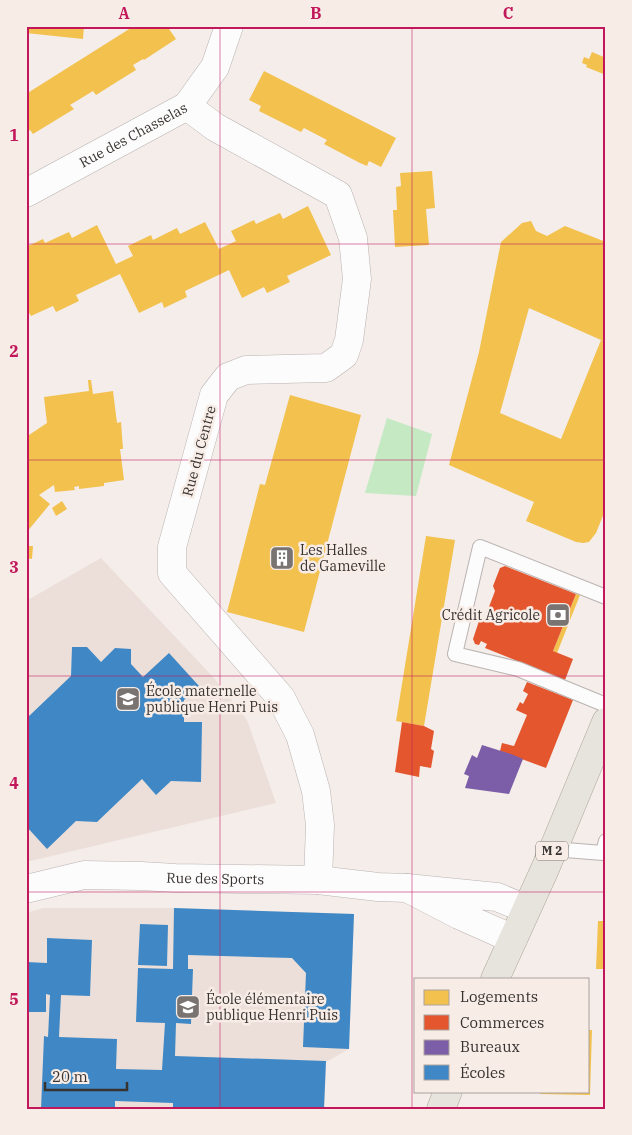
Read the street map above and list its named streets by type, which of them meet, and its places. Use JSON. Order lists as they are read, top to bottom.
{
  "streets": {
    "main road": ["M 2"],
    "street": ["Rue des Chasselas", "Rue du Centre", "Rue des Sports"]
  },
  "crossings": [
    ["Rue des Chasselas", "Rue du Centre"],
    ["Rue du Centre", "Rue des Sports"],
    ["M 2", "Rue des Sports"]
  ],
  "places": {
    "building": ["Les Halles de Gameville"],
    "bank": ["Crédit Agricole"],
    "school or university": ["École maternelle publique Henri Puis", "École élémentaire publique Henri Puis"]
  },
  "legend": [
    "Logements",
    "Commerces",
    "Bureaux",
    "Écoles"
  ],
  "scale_bar": "20 m",
  "grid": {
    "columns": ["A", "B", "C"],
    "rows": [
      "1",
      "2",
      "3",
      "4",
      "5"
    ]
  }
}
